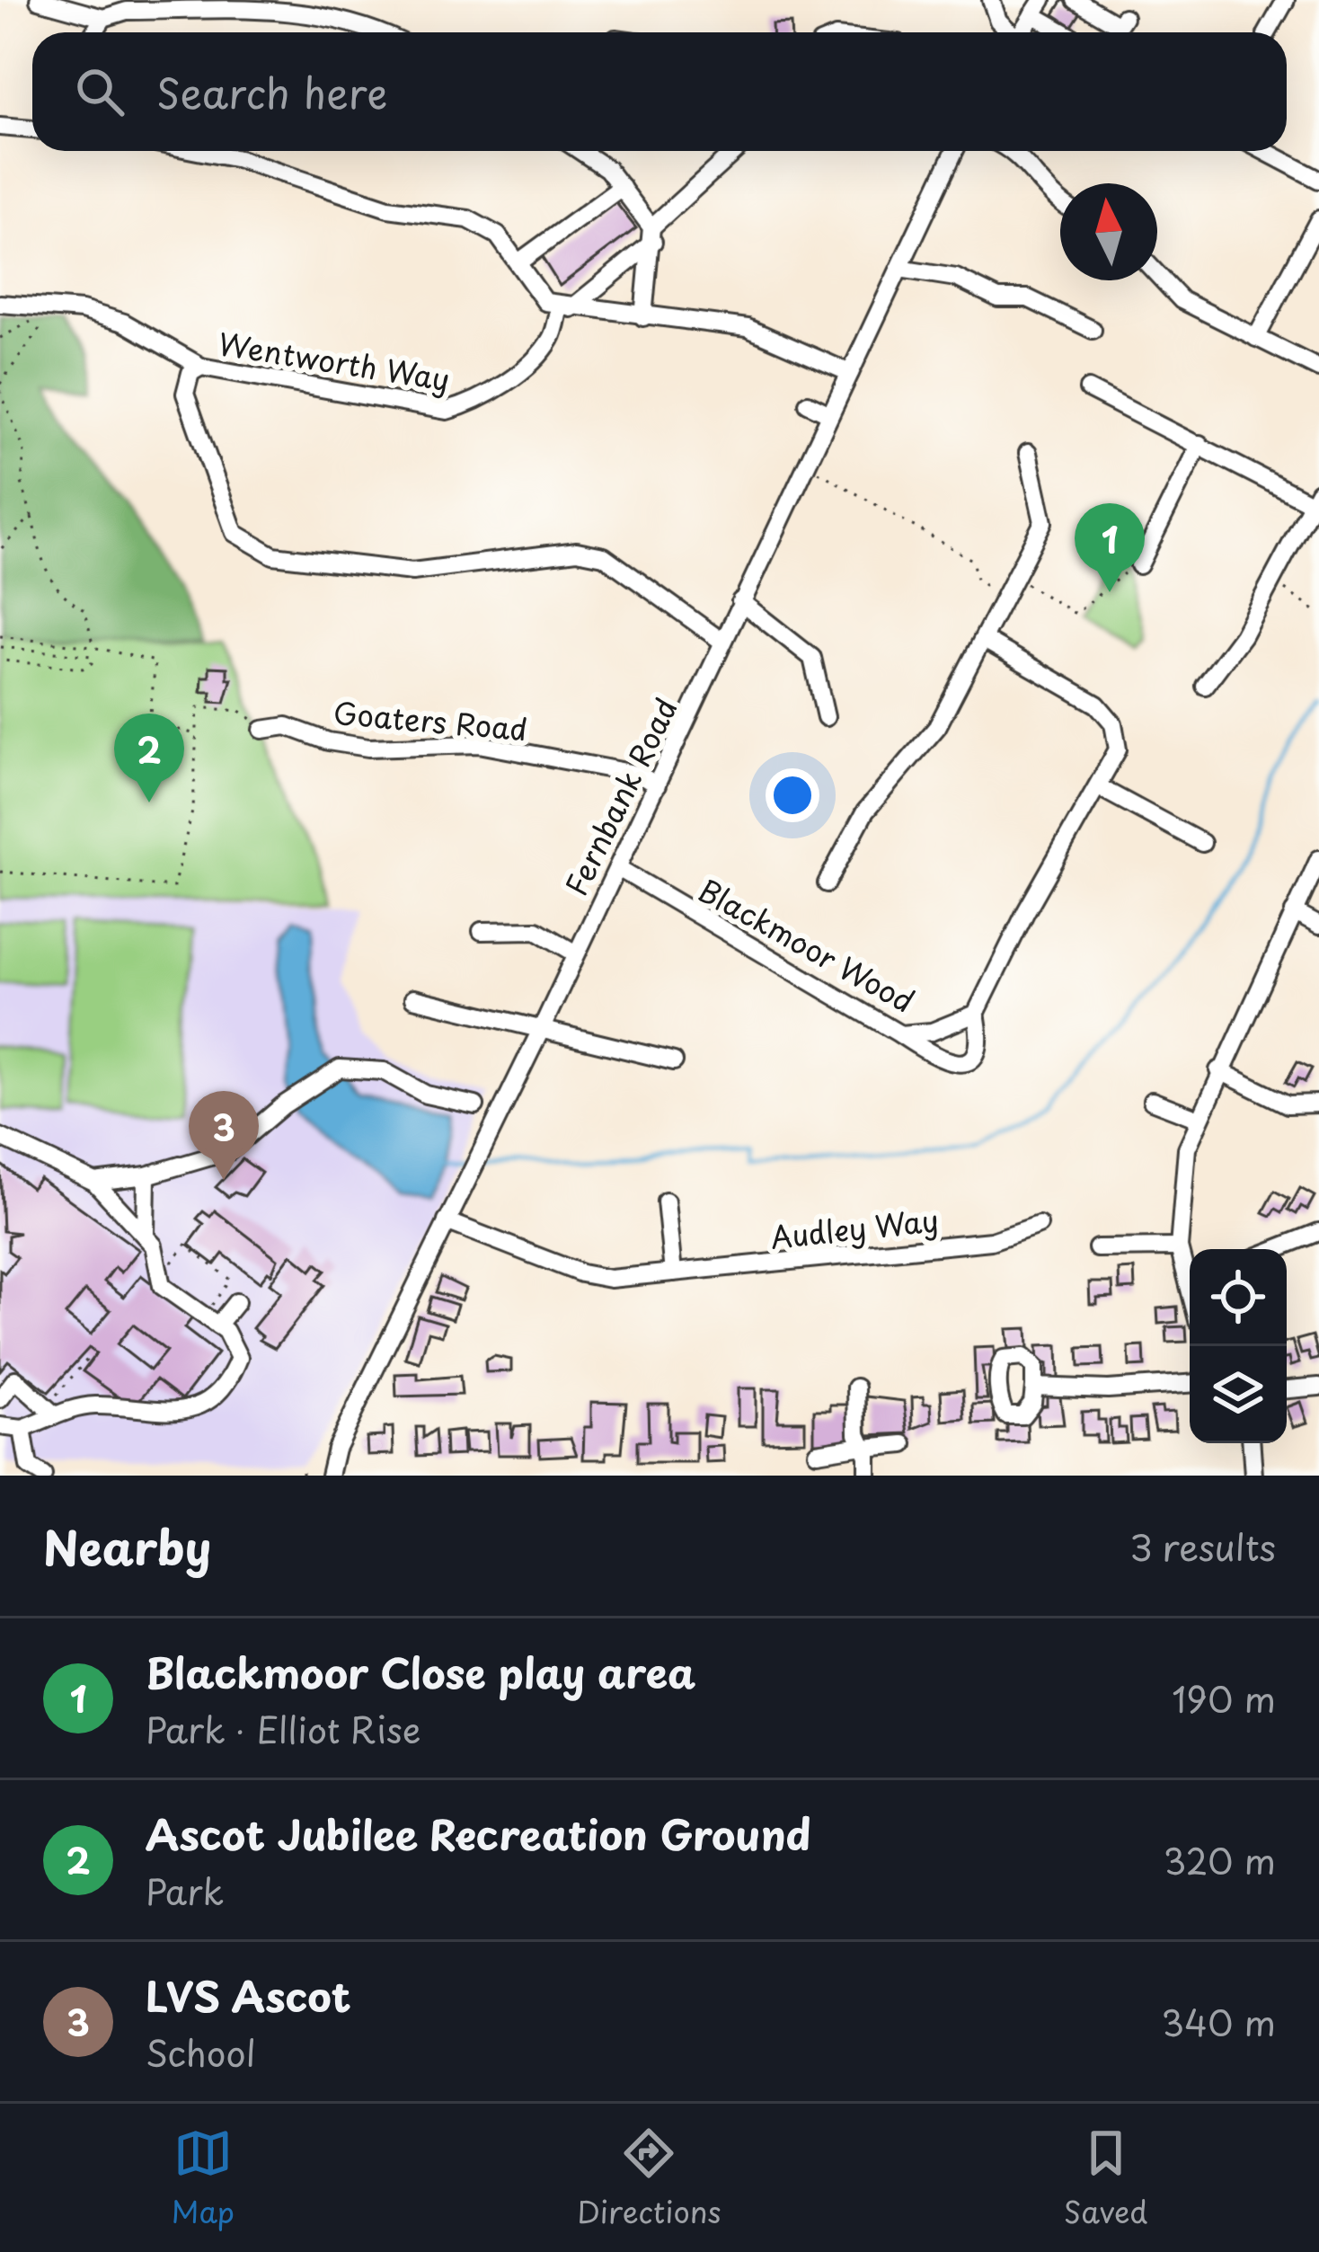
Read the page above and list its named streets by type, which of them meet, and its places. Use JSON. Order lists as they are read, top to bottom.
{
  "streets": {
    "street": [
      "Wentworth Way",
      "Goaters Road",
      "Fernbank Road",
      "Blackmoor Wood",
      "Audley Way"
    ]
  },
  "crossings": [
    ["Goaters Road", "Fernbank Road"],
    ["Fernbank Road", "Blackmoor Wood"],
    ["Fernbank Road", "Audley Way"]
  ],
  "north": "top",
  "page": {
    "search": "Search here",
    "pins": ["1", "2", "3"],
    "heading": ["Nearby", "3 results"],
    "list": [
      {
        "mark": "1",
        "name": "Blackmoor Close play area",
        "note": "Park · Elliot Rise",
        "value": "190 m"
      },
      {
        "mark": "2",
        "name": "Ascot Jubilee Recreation Ground",
        "note": "Park",
        "value": "320 m"
      },
      {
        "mark": "3",
        "name": "LVS Ascot",
        "note": "School",
        "value": "340 m"
      }
    ],
    "nav": ["Map", "Directions", "Saved"]
  }
}
